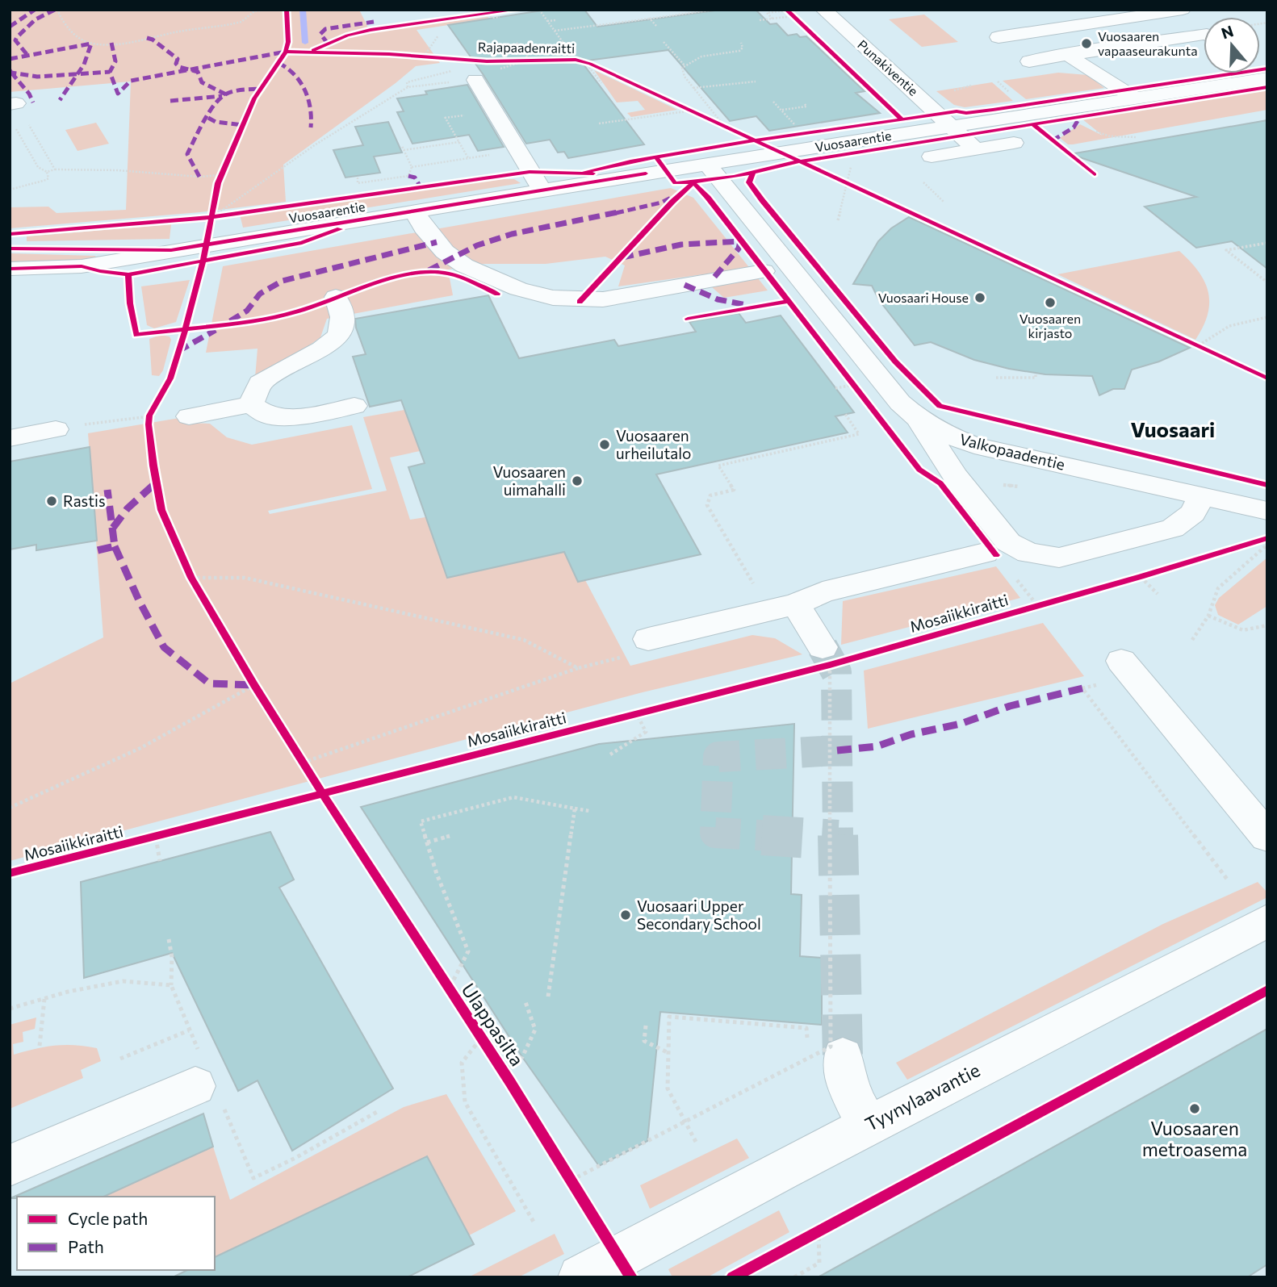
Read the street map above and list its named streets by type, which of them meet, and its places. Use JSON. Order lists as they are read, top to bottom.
{
  "streets": {
    "street": [
      "Punakiventie",
      "Vuosaarentie",
      "Valkopaadentie",
      "Tyynylaavantie"
    ],
    "cycle path": ["Rajapaadenraitti", "Mosaiikkiraitti", "Ulappasilta"]
  },
  "crossings": [
    ["Punakiventie", "Vuosaarentie"],
    ["Vuosaarentie", "Valkopaadentie"]
  ],
  "districts": ["Vuosaari"],
  "places": [
    "Vuosaaren vapaaseurakunta",
    "Vuosaari House",
    "Vuosaaren kirjasto",
    "Vuosaaren urheilutalo",
    "Vuosaaren uimahalli",
    "Rastis",
    "Vuosaari Upper Secondary School",
    "Vuosaaren metroasema"
  ],
  "legend": ["Cycle path", "Path"],
  "north": "top"
}
